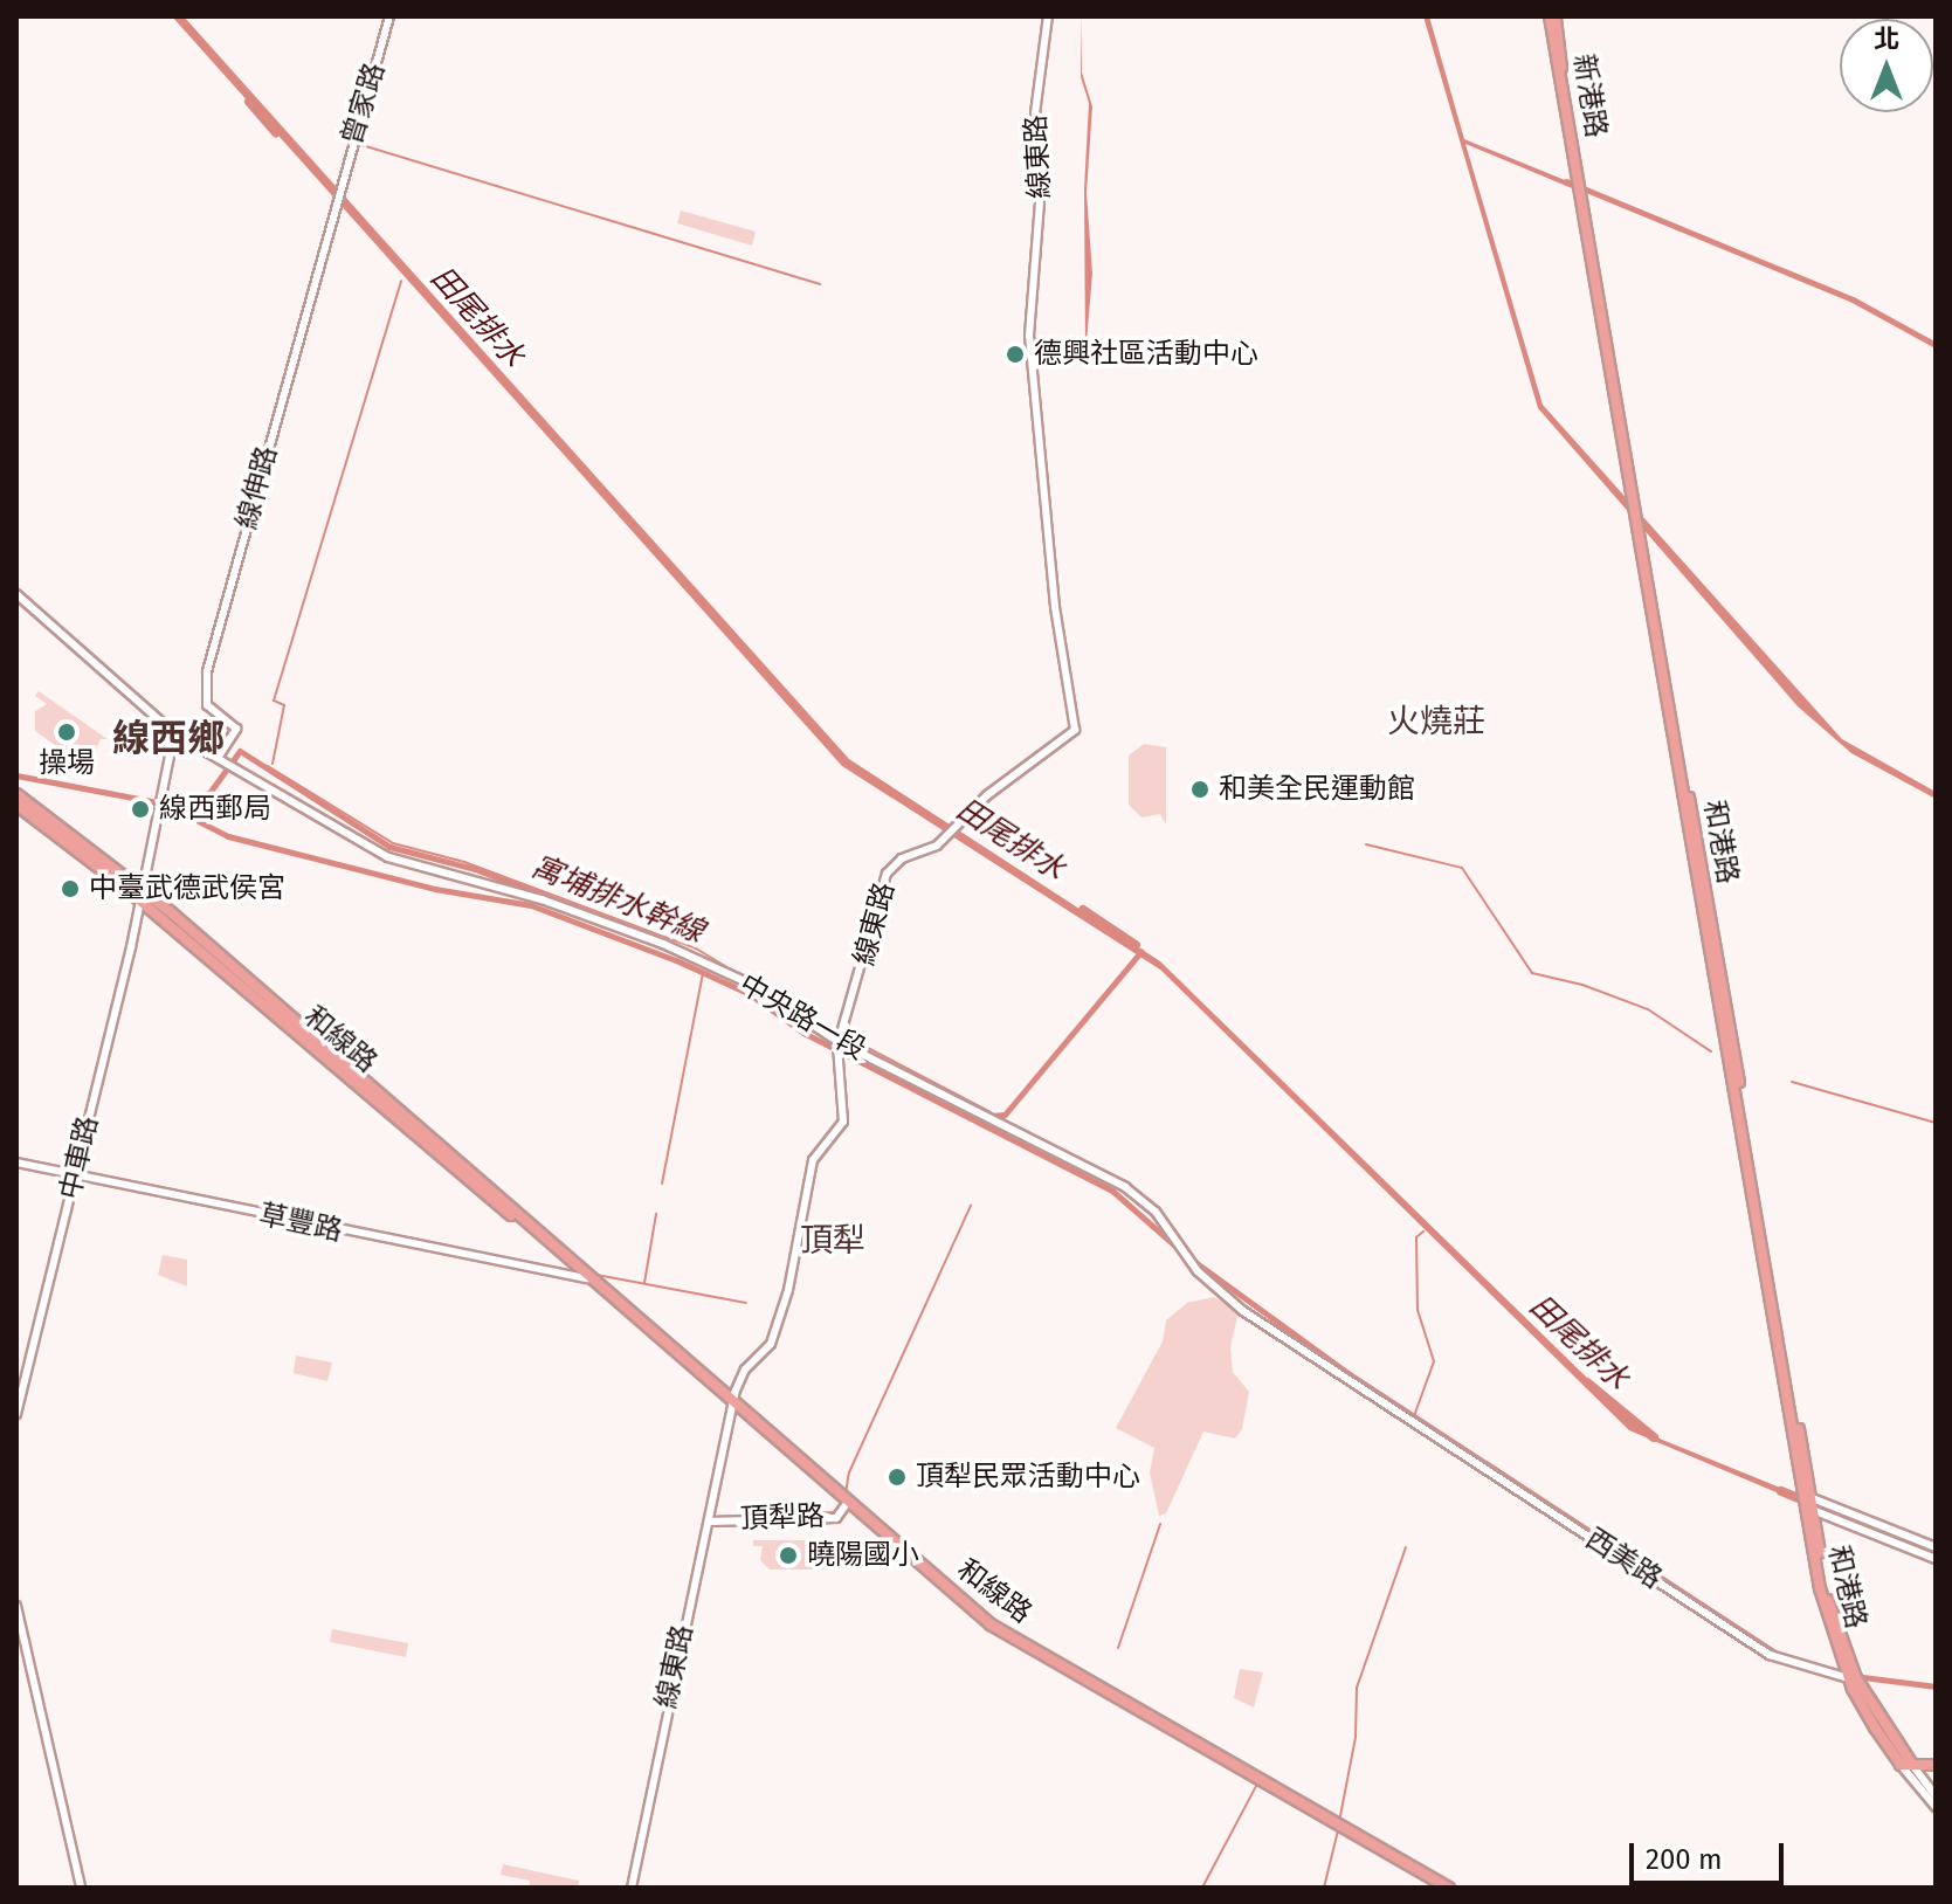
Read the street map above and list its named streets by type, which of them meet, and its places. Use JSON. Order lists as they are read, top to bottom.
{
  "streets": {
    "main road": ["新港路", "和港路", "和線路"],
    "street": [
      "曾家路",
      "線東路",
      "線伸路",
      "中央路一段",
      "中車路",
      "草豐路",
      "頂犁路",
      "西美路"
    ]
  },
  "crossings": [
    ["新港路", "和港路"],
    ["曾家路", "線伸路"],
    ["線東路", "中央路一段"],
    ["線東路", "和線路"],
    ["線東路", "頂犁路"],
    ["線伸路", "中央路一段"],
    ["和港路", "西美路"],
    ["中央路一段", "西美路"],
    ["和線路", "中車路"],
    ["和線路", "草豐路"],
    ["和線路", "頂犁路"],
    ["中車路", "草豐路"]
  ],
  "districts": ["火燒莊", "線西鄉", "頂犁"],
  "water": ["田尾排水", "寓埔排水幹線"],
  "places": [
    "德興社區活動中心",
    "操場",
    "和美全民運動館",
    "線西郵局",
    "中臺武德武侯宮",
    "頂犁民眾活動中心",
    "曉陽國小"
  ],
  "scale_bar": "200 m",
  "north": "top"
}
